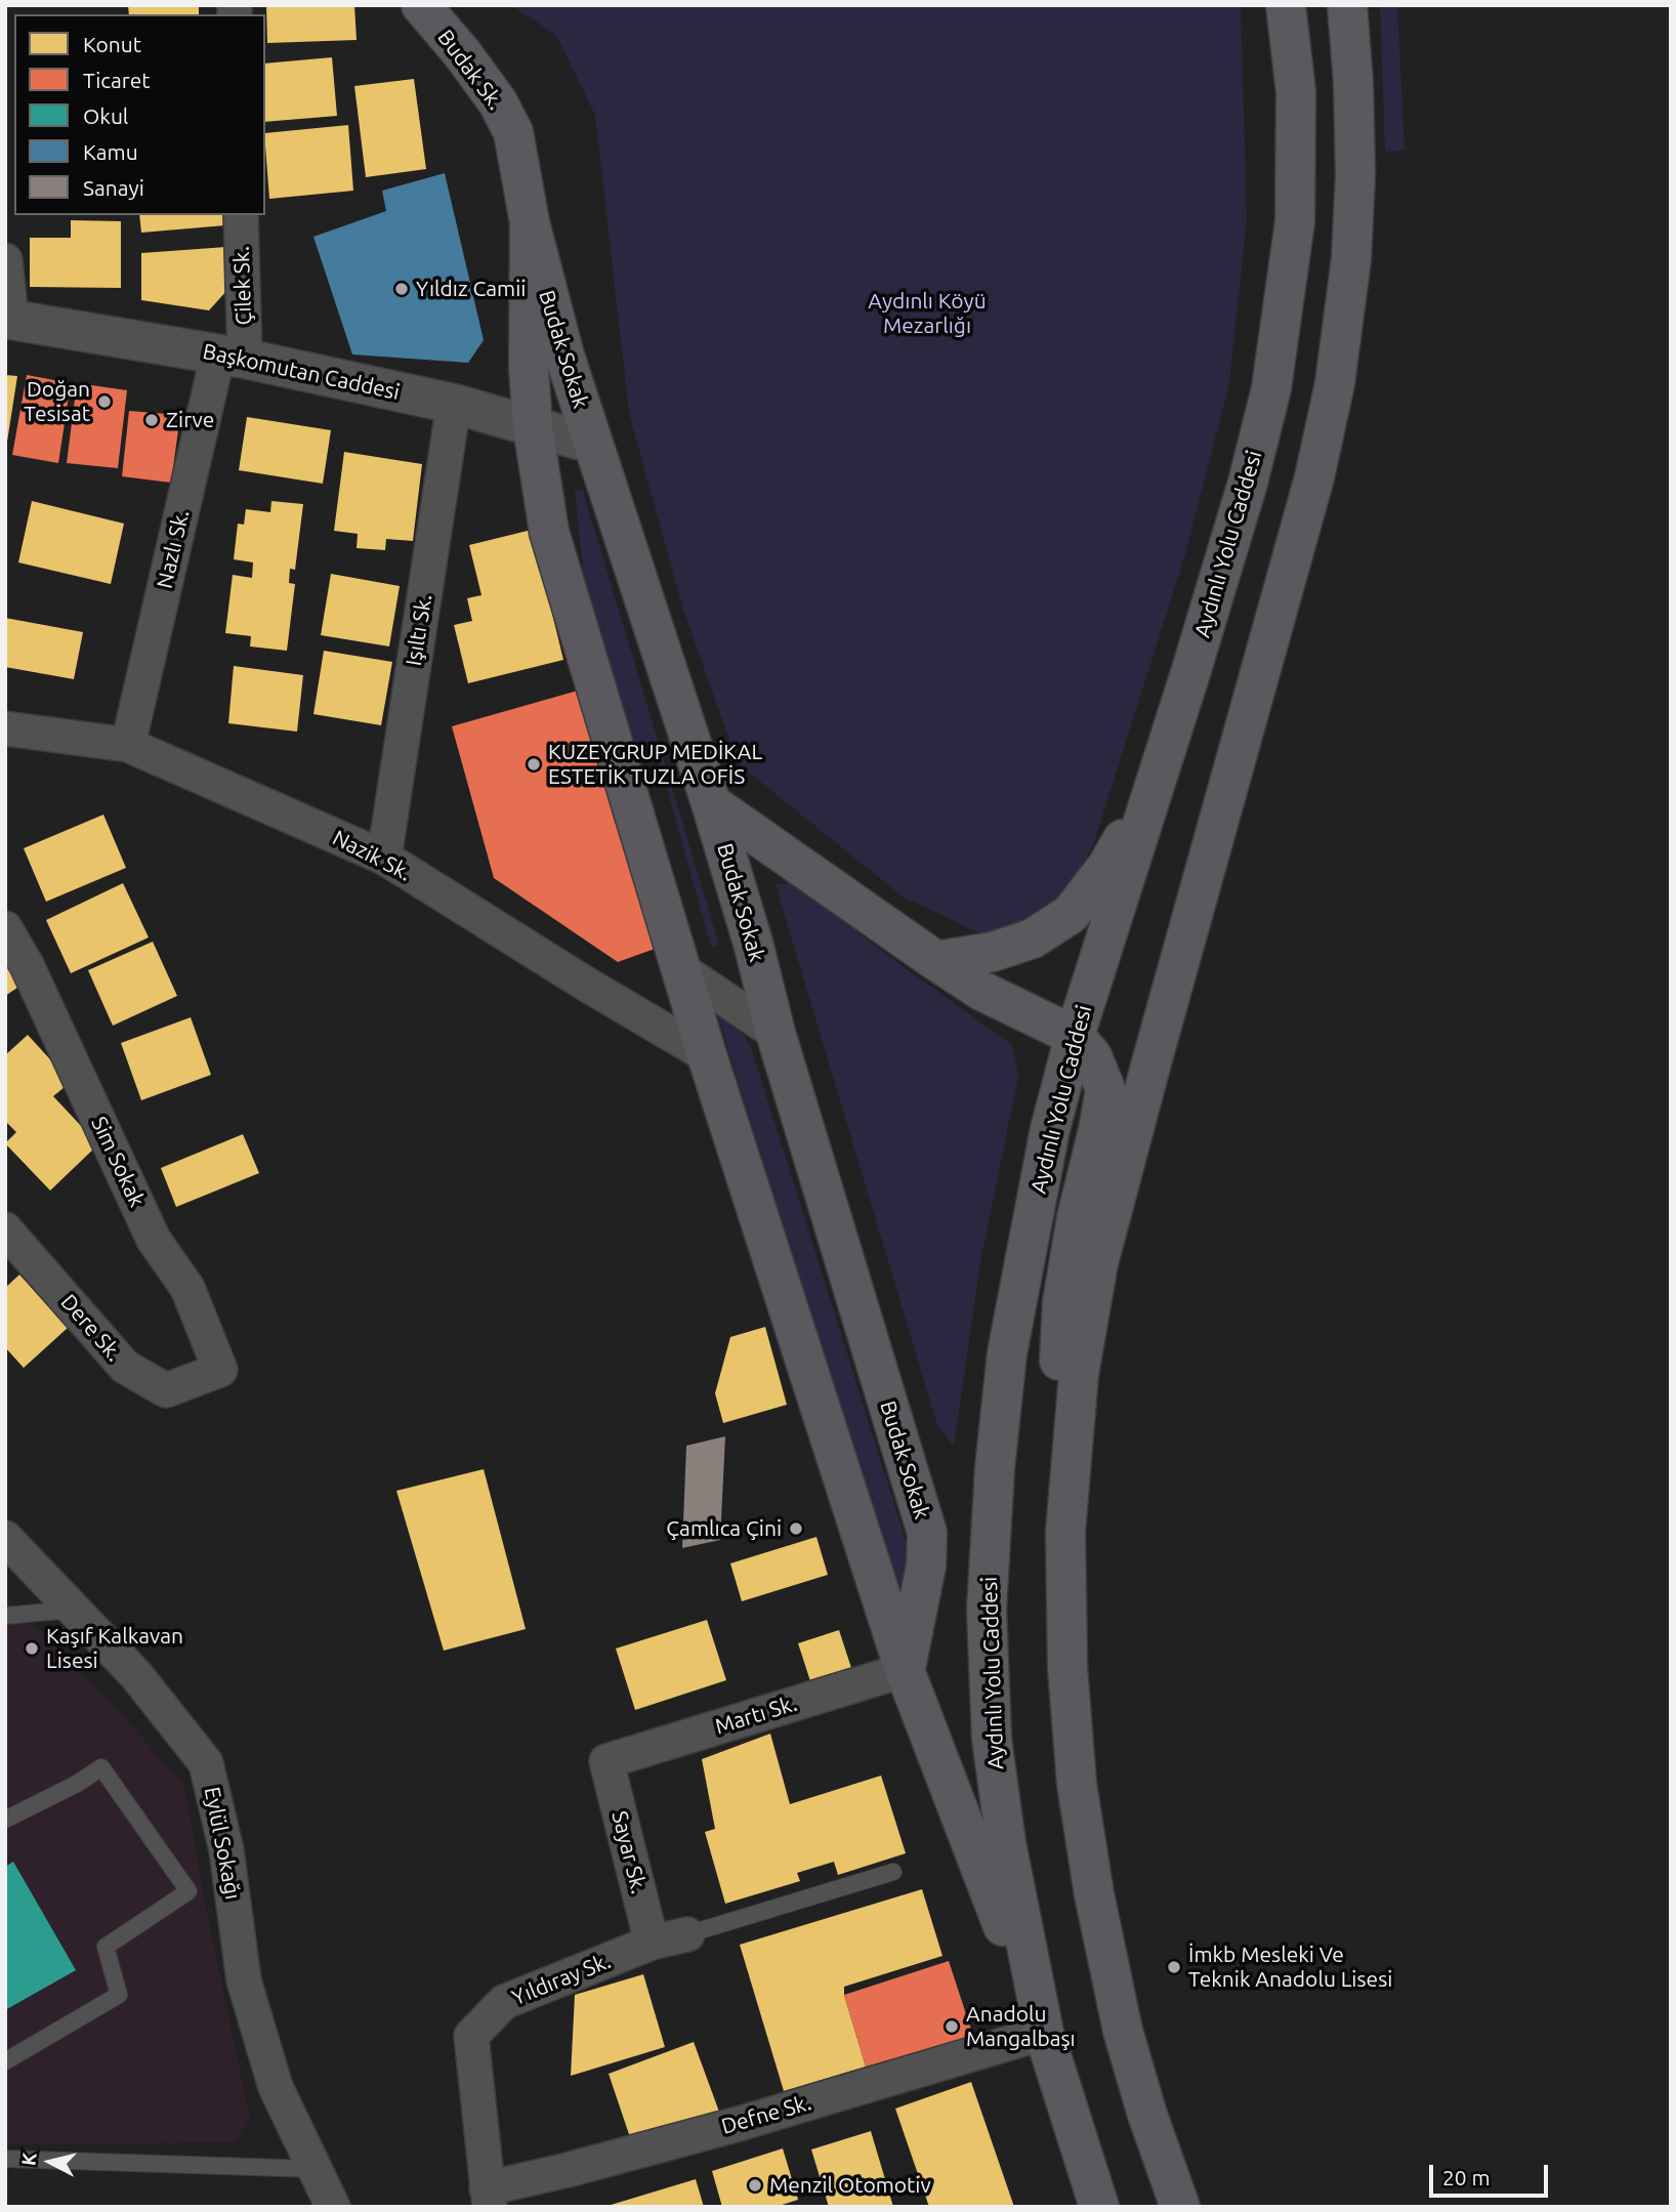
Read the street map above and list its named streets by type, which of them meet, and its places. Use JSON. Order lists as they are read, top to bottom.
{
  "streets": {
    "main road": ["Budak Sk.", "Budak Sokak", "Aydınlı Yolu Caddesi"],
    "street": [
      "Çilek Sk.",
      "Başkomutan Caddesi",
      "Nazlı Sk.",
      "Işıltı Sk.",
      "Nazik Sk.",
      "Sim Sokak",
      "Dere Sk.",
      "Martı Sk.",
      "Eylül Sokağı",
      "Sayar Sk.",
      "Yıldıray Sk.",
      "Defne Sk."
    ]
  },
  "crossings": [
    ["Budak Sk.", "Budak Sokak"],
    ["Çilek Sk.", "Başkomutan Caddesi"],
    ["Çilek Sk.", "Nazlı Sk."],
    ["Budak Sokak", "Başkomutan Caddesi"],
    ["Budak Sokak", "Aydınlı Yolu Caddesi"],
    ["Budak Sokak", "Nazik Sk."],
    ["Budak Sokak", "Martı Sk."],
    ["Budak Sokak", "Defne Sk."],
    ["Başkomutan Caddesi", "Nazlı Sk."],
    ["Başkomutan Caddesi", "Işıltı Sk."],
    ["Aydınlı Yolu Caddesi", "Defne Sk."],
    ["Nazlı Sk.", "Nazik Sk."],
    ["Işıltı Sk.", "Nazik Sk."],
    ["Sim Sokak", "Dere Sk."],
    ["Martı Sk.", "Sayar Sk."],
    ["Sayar Sk.", "Yıldıray Sk."],
    ["Yıldıray Sk.", "Defne Sk."]
  ],
  "parks": ["Aydınlı Köyü Mezarlığı"],
  "places": [
    "Yıldız Camii",
    "Doğan Tesisat",
    "Zirve",
    "KUZEYGRUP MEDİKAL ESTETİK TUZLA OFİS",
    "Çamlıca Çini",
    "Kaşıf Kalkavan Lisesi",
    "İmkb Mesleki Ve Teknik Anadolu Lisesi",
    "Anadolu Mangalbaşı",
    "Menzil Otomotiv"
  ],
  "legend": [
    "Konut",
    "Ticaret",
    "Okul",
    "Kamu",
    "Sanayi"
  ],
  "scale_bar": "20 m",
  "north": "left"
}
